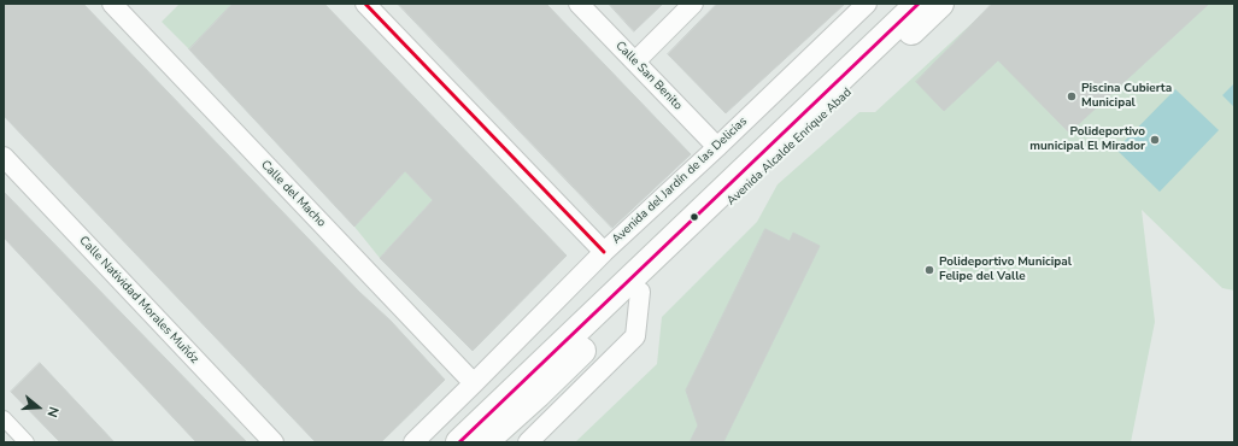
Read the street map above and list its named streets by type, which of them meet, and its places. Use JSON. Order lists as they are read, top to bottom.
{
  "streets": {
    "main road": ["Avenida Alcalde Enrique Abad"],
    "street": [
      "Calle San Benito",
      "Avenida del Jardín de las Delicias",
      "Calle del Macho",
      "Calle Natividad Morales Muñóz"
    ]
  },
  "crossings": [
    ["Calle San Benito", "Avenida del Jardín de las Delicias"],
    ["Avenida del Jardín de las Delicias", "Calle del Macho"]
  ],
  "places": ["Piscina Cubierta Municipal", "Polideportivo municipal El Mirador", "Polideportivo Municipal Felipe del Valle"],
  "north": "right"
}
